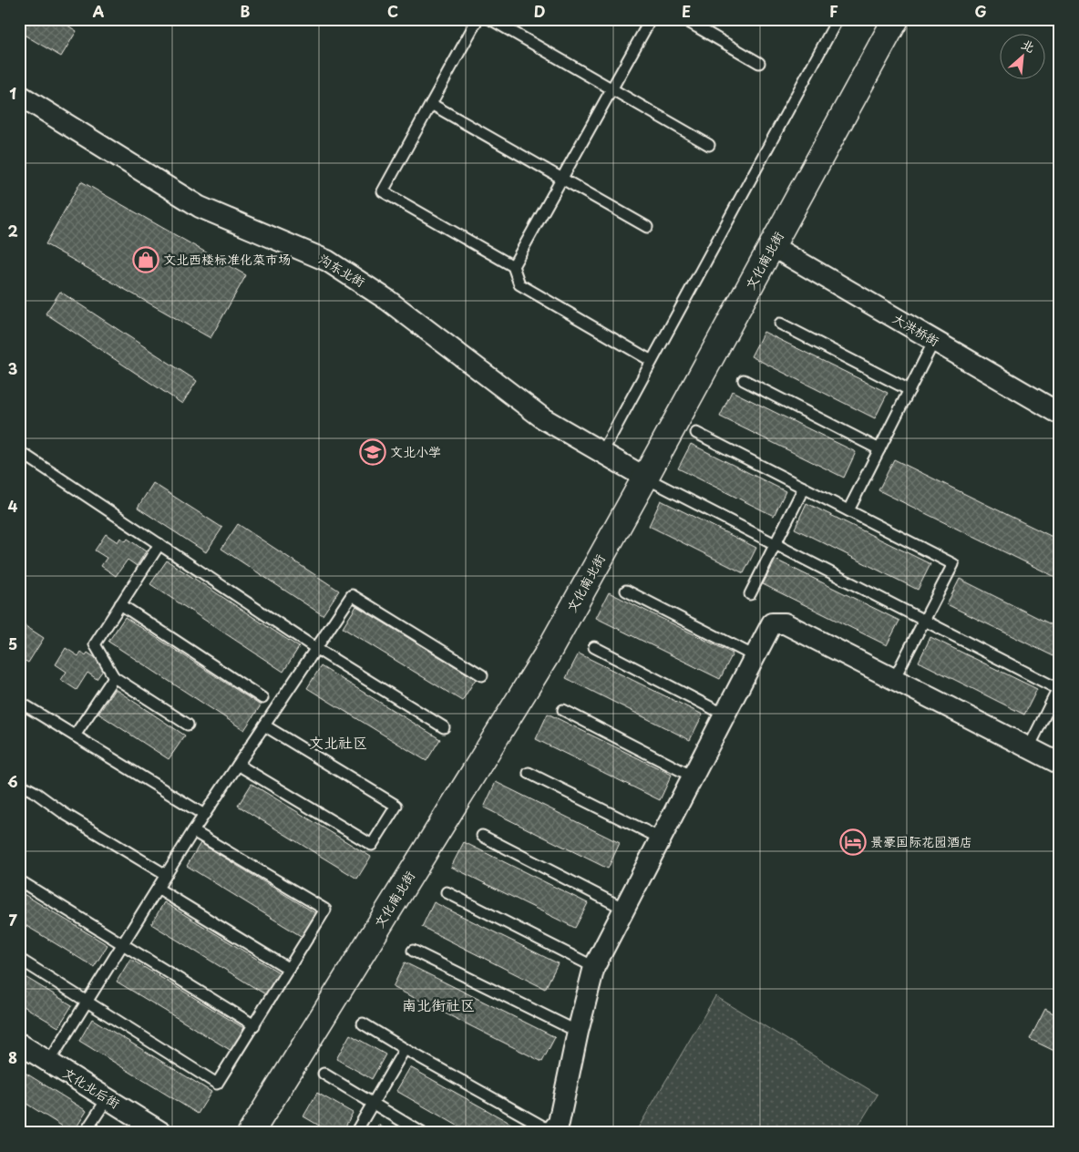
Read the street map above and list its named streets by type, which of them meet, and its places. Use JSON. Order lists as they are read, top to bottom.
{
  "streets": {
    "street": [
      "文化南北街",
      "沟东北街",
      "大洪桥街",
      "文化北后街"
    ]
  },
  "crossings": [
    ["文化南北街", "沟东北街"],
    ["文化南北街", "大洪桥街"]
  ],
  "districts": ["文北社区", "南北街社区"],
  "places": {
    "shop": ["文北西楼标准化菜市场"],
    "school or university": ["文北小学"],
    "hotel": ["景豪国际花园酒店"]
  },
  "north": "top right",
  "grid": {
    "columns": [
      "A",
      "B",
      "C",
      "D",
      "E",
      "F",
      "G"
    ],
    "rows": [
      "1",
      "2",
      "3",
      "4",
      "5",
      "6",
      "7",
      "8"
    ]
  }
}
